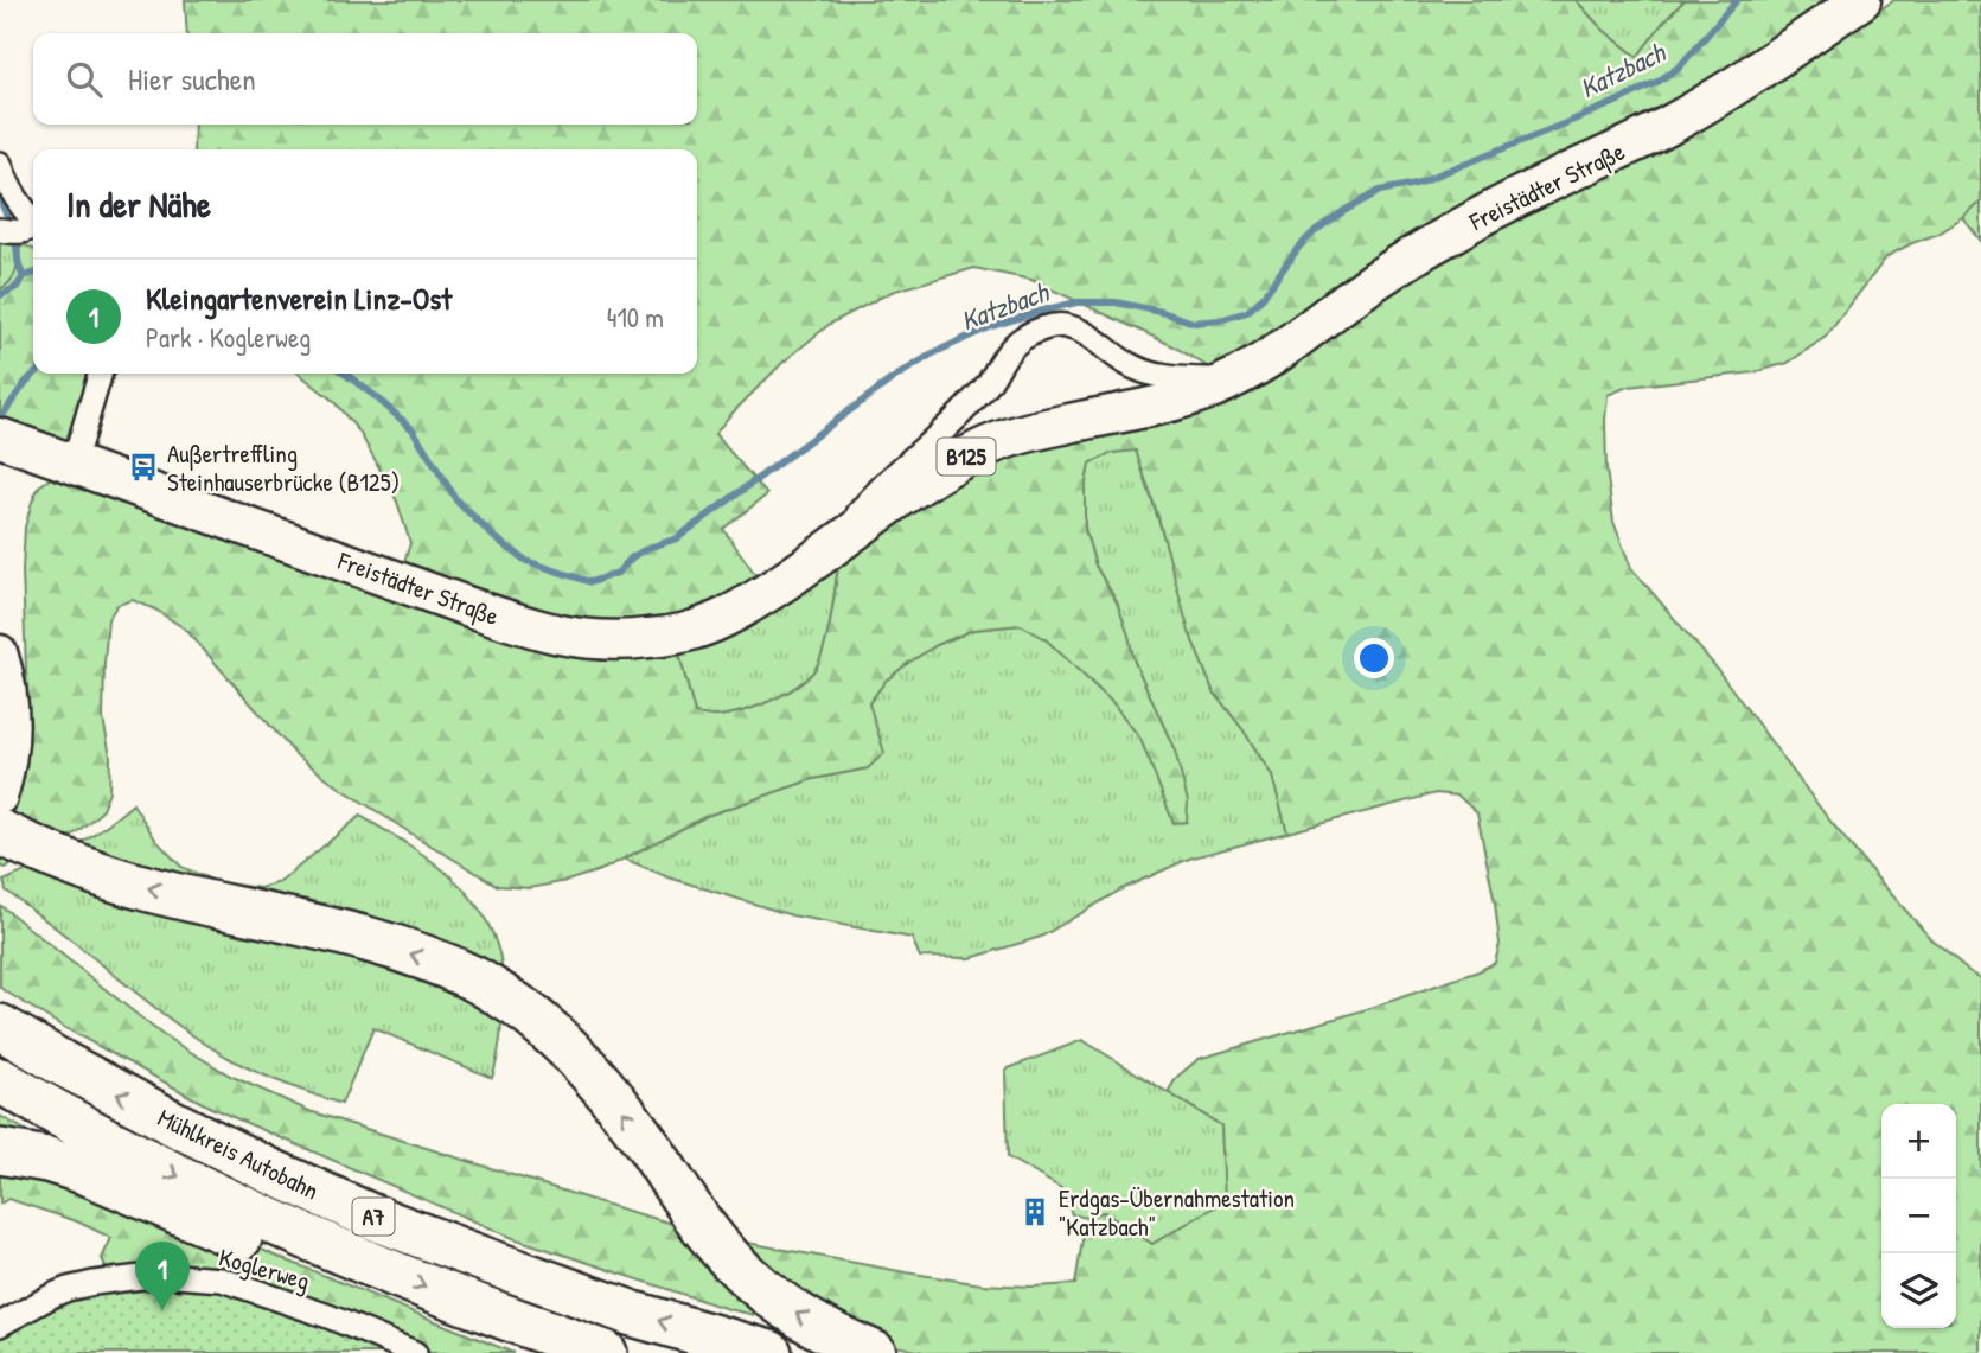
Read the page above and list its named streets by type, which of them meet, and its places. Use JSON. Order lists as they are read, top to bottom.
{
  "streets": {
    "highway": ["Mühlkreis Autobahn", "A7"],
    "main road": ["Freistädter Straße", "B125"],
    "street": ["Koglerweg"]
  },
  "water": ["Katzbach"],
  "places": {
    "bus stop": ["Außertreffling Steinhauserbrücke (B125)"],
    "building": ["Erdgas-Übernahmestation \"Katzbach\""]
  },
  "page": {
    "search": "Hier suchen",
    "heading": "In der Nähe",
    "list": [
      {
        "mark": "1",
        "name": "Kleingartenverein Linz-Ost",
        "note": "Park · Koglerweg",
        "value": "410 m"
      }
    ],
    "map_buttons": ["+", "−"],
    "pins": "1"
  }
}
